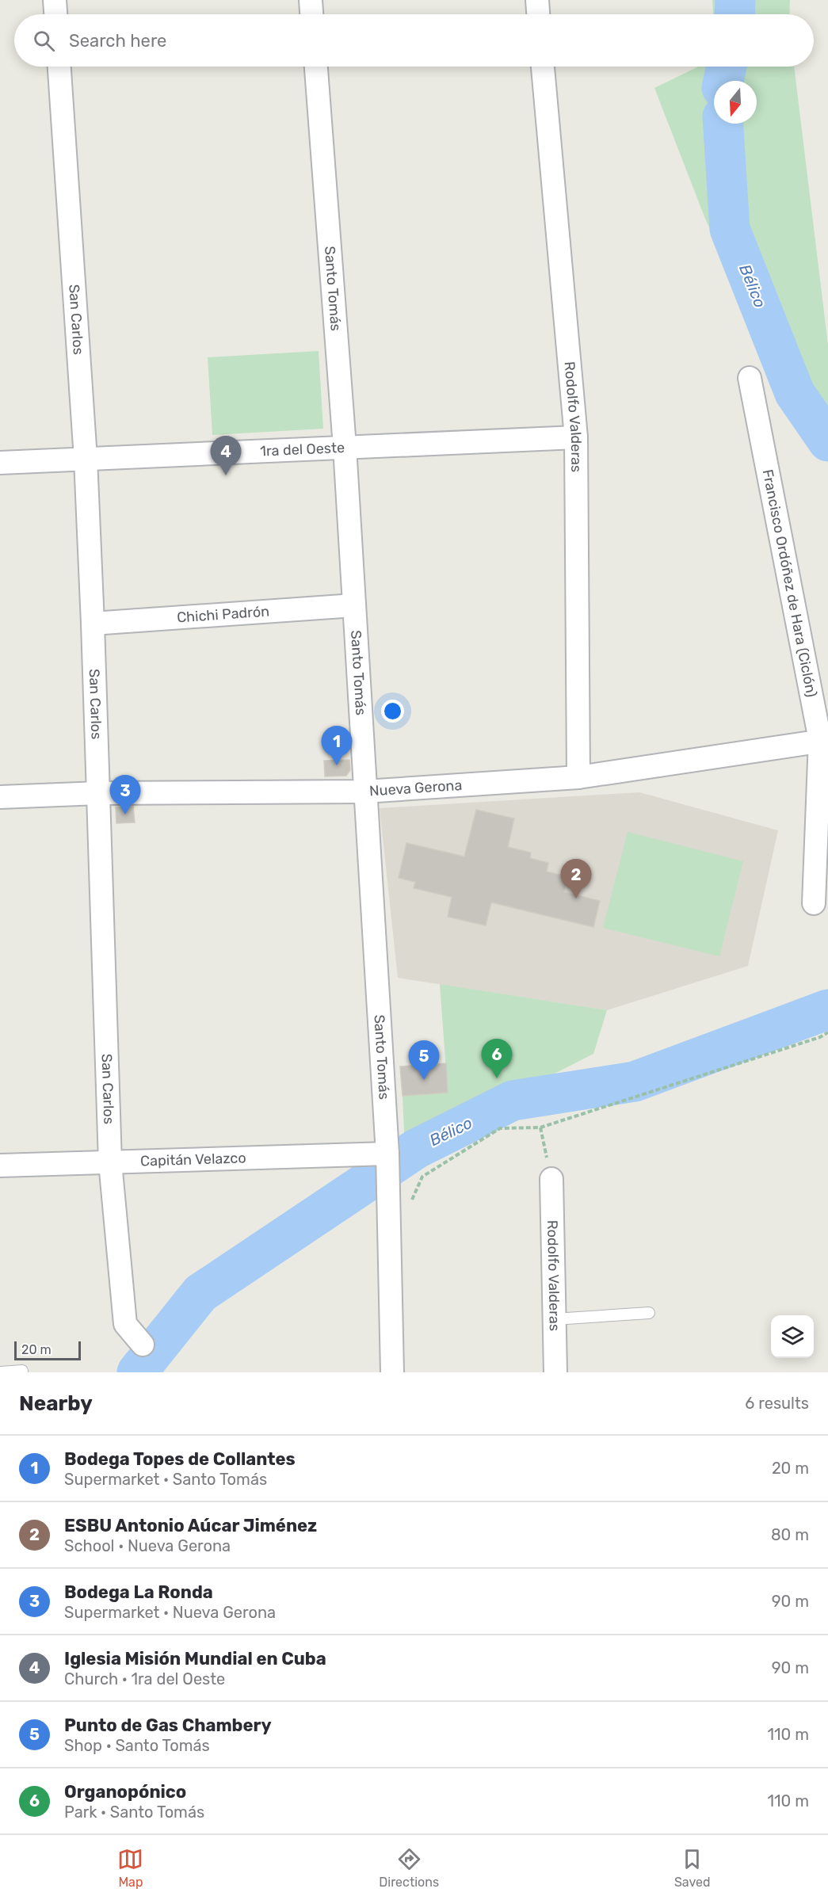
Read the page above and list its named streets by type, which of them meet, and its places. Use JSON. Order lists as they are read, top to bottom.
{
  "streets": {
    "street": [
      "Santo Tomás",
      "San Carlos",
      "Rodolfo Valderas",
      "1ra del Oeste",
      "Francisco Ordóñez de Hara (Ciclón)",
      "Chichi Padrón",
      "Nueva Gerona",
      "Capitán Velazco"
    ]
  },
  "crossings": [
    ["Santo Tomás", "1ra del Oeste"],
    ["Santo Tomás", "Chichi Padrón"],
    ["Santo Tomás", "Nueva Gerona"],
    ["Santo Tomás", "Capitán Velazco"],
    ["San Carlos", "1ra del Oeste"],
    ["San Carlos", "Chichi Padrón"],
    ["San Carlos", "Nueva Gerona"],
    ["San Carlos", "Capitán Velazco"],
    ["Rodolfo Valderas", "1ra del Oeste"],
    ["Rodolfo Valderas", "Nueva Gerona"],
    ["Francisco Ordóñez de Hara (Ciclón)", "Nueva Gerona"]
  ],
  "water": ["Bélico"],
  "scale_bar": "20 m",
  "north": "bottom",
  "page": {
    "search": "Search here",
    "pins": [
      "4",
      "1",
      "3",
      "2",
      "6",
      "5"
    ],
    "scale": "20 m",
    "heading": ["Nearby", "6 results"],
    "list": [
      {
        "mark": "1",
        "name": "Bodega Topes de Collantes",
        "note": "Supermarket · Santo Tomás",
        "value": "20 m"
      },
      {
        "mark": "2",
        "name": "ESBU Antonio Aúcar Jiménez",
        "note": "School · Nueva Gerona",
        "value": "80 m"
      },
      {
        "mark": "3",
        "name": "Bodega La Ronda",
        "note": "Supermarket · Nueva Gerona",
        "value": "90 m"
      },
      {
        "mark": "4",
        "name": "Iglesia Misión Mundial en Cuba",
        "note": "Church · 1ra del Oeste",
        "value": "90 m"
      },
      {
        "mark": "5",
        "name": "Punto de Gas Chambery",
        "note": "Shop · Santo Tomás",
        "value": "110 m"
      },
      {
        "mark": "6",
        "name": "Organopónico",
        "note": "Park · Santo Tomás",
        "value": "110 m"
      }
    ],
    "nav": ["Map", "Directions", "Saved"]
  }
}
